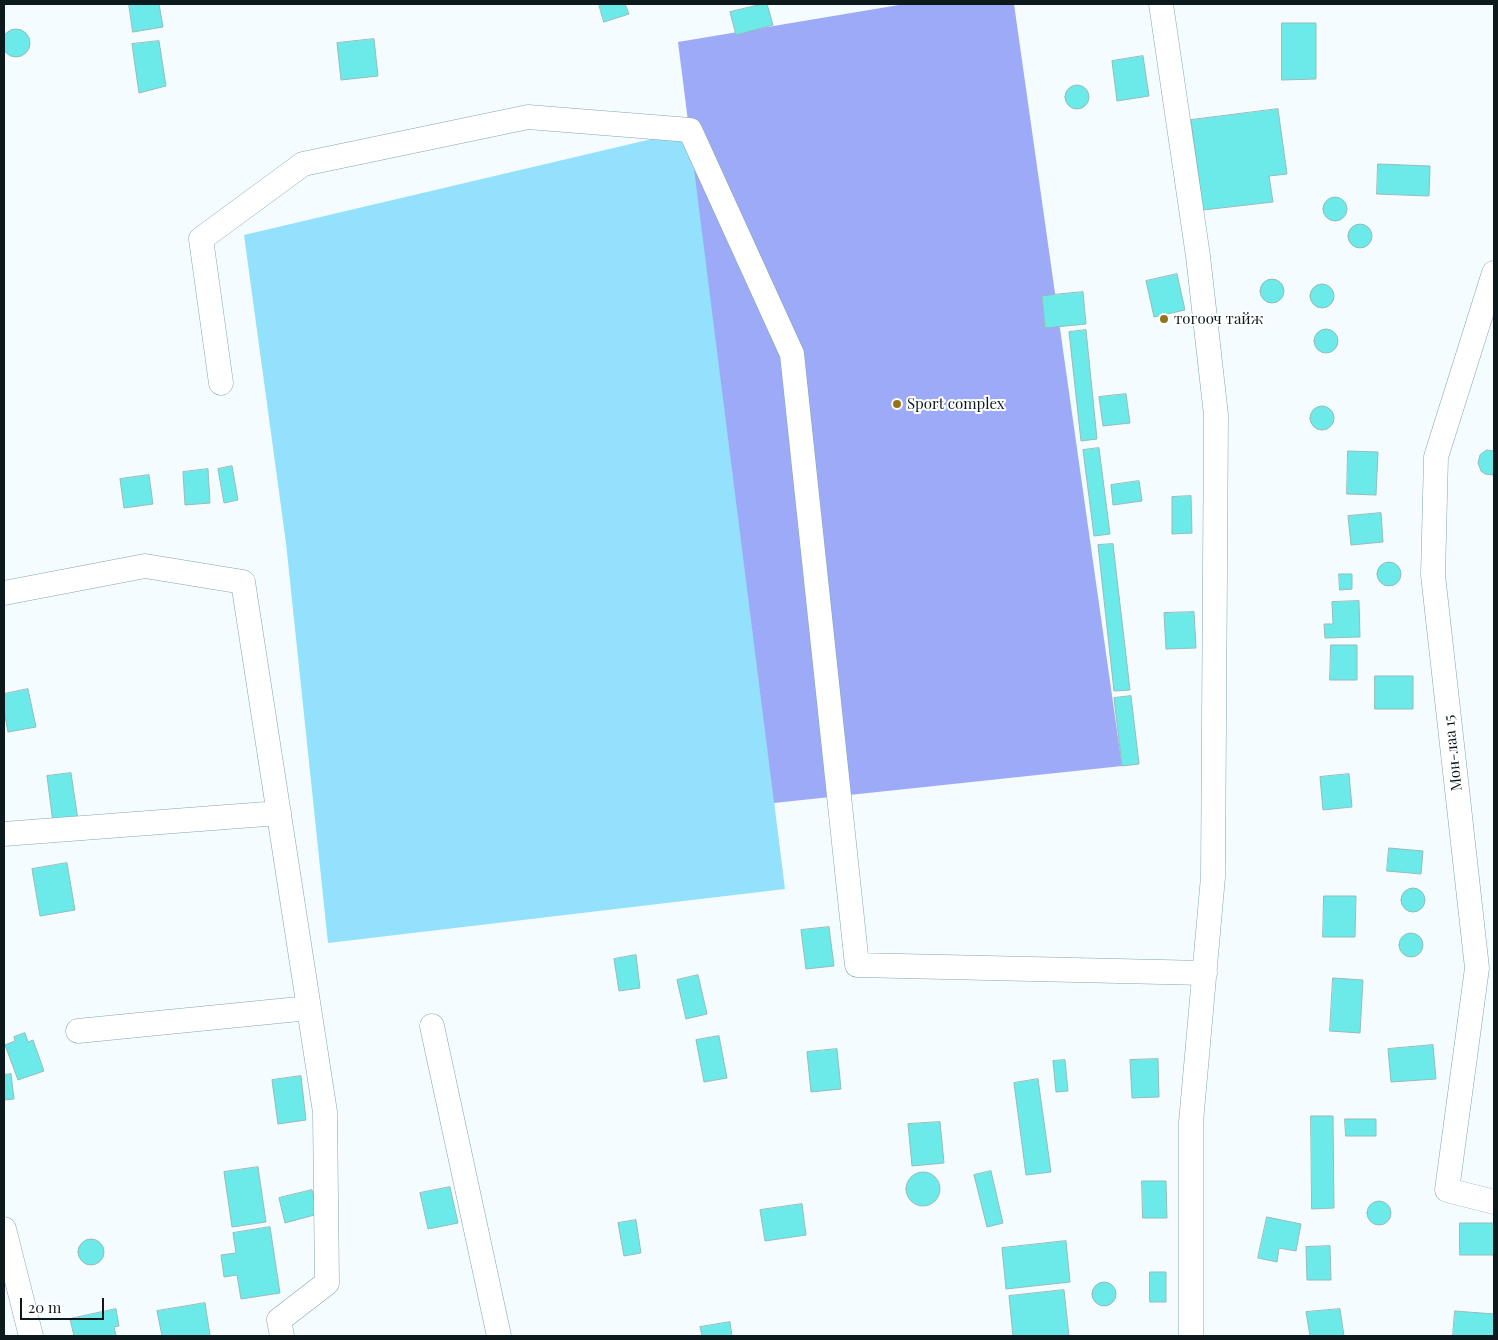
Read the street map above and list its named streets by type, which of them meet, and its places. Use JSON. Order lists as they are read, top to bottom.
{
  "streets": {
    "street": ["Мон-лаа 15"]
  },
  "places": ["тогооч тайж", "Sport complex"],
  "scale_bar": "20 m"
}
